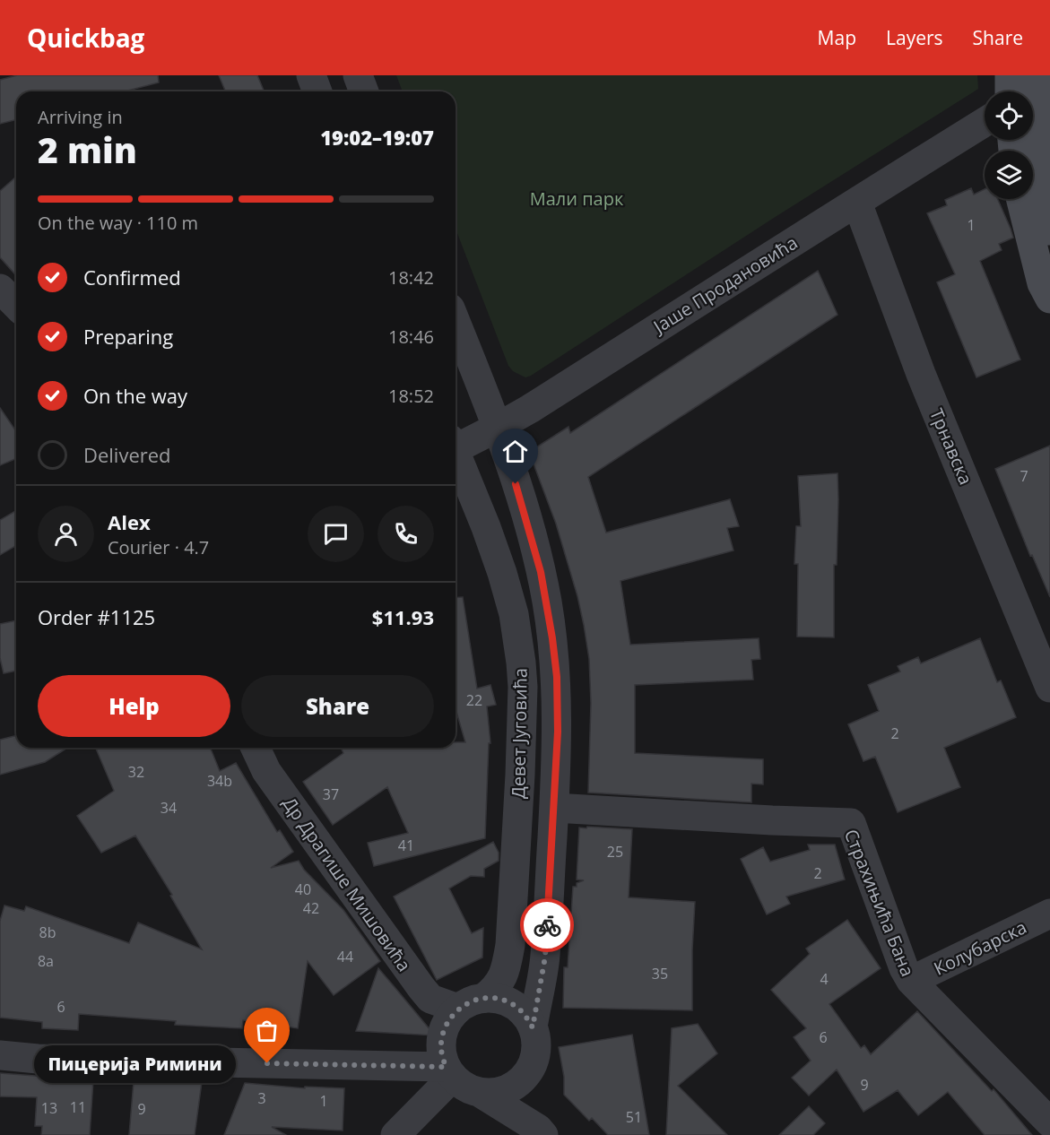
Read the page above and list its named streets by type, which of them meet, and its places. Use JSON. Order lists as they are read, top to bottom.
{
  "streets": {
    "street": [
      "Јаше Продановића",
      "Трнавска",
      "Девет Југовића",
      "Др Драгише Мишовића",
      "Страхињића Бана",
      "Колубарска"
    ]
  },
  "crossings": [
    ["Јаше Продановића", "Трнавска"],
    ["Јаше Продановића", "Девет Југовића"],
    ["Девет Југовића", "Др Драгише Мишовића"],
    ["Девет Југовића", "Страхињића Бана"],
    ["Страхињића Бана", "Колубарска"]
  ],
  "parks": ["Мали парк"],
  "places": ["Пицерија Римини"],
  "house_numbers": [
    "1",
    "7",
    "22",
    "2",
    "32",
    "34b",
    "37",
    "34",
    "41",
    "25",
    "2",
    "40",
    "42",
    "8b",
    "44",
    "8a",
    "35",
    "4",
    "6",
    "6",
    "9",
    "3",
    "1",
    "11",
    "13",
    "9",
    "51"
  ],
  "page": {
    "header": "Quickbag",
    "nav": ["Map", "Layers", "Share"],
    "heading": ["2 min", "Arriving in", "19:02–19:07"],
    "panel": [
      "Alex",
      "Courier · 4.7",
      "Order #1125",
      "$11.93"
    ],
    "bar": "On the way · 110 m",
    "list": [
      ["Confirmed", "18:42"],
      ["Preparing", "18:46"],
      ["On the way", "18:52"],
      "Delivered"
    ],
    "buttons": ["Help", "Share"],
    "bubble": "Пицерија Римини"
  }
}
